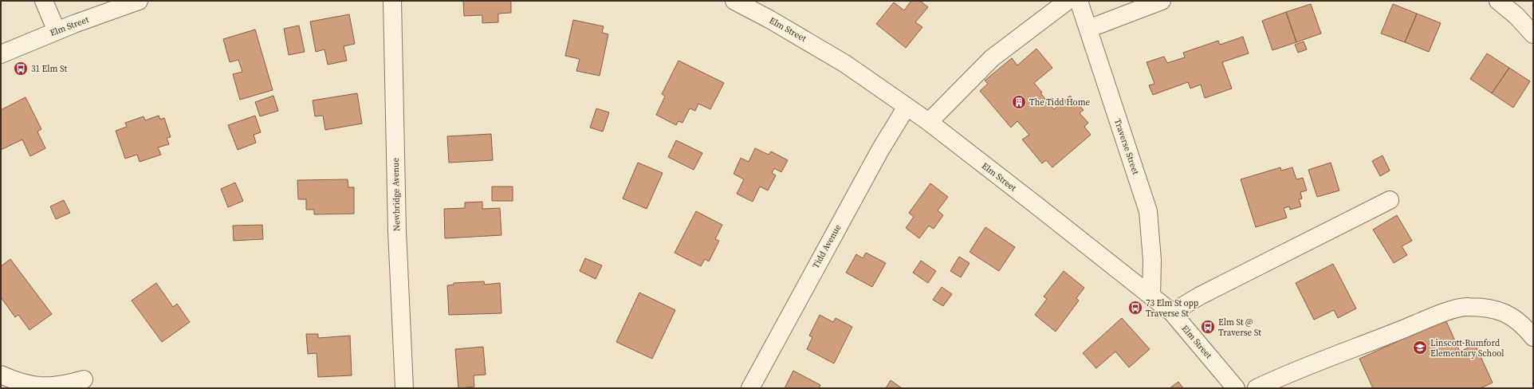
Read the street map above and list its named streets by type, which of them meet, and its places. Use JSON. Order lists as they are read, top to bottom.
{
  "streets": {
    "street": [
      "Elm Street",
      "Traverse Street",
      "Newbridge Avenue",
      "Tidd Avenue"
    ]
  },
  "crossings": [
    ["Elm Street", "Traverse Street"],
    ["Elm Street", "Tidd Avenue"]
  ],
  "places": {
    "bus stop": ["31 Elm St", "73 Elm St opp Traverse St", "Elm St @ Traverse St"],
    "building": ["The Tidd Home"],
    "school or university": ["Linscott-Rumford Elementary School"]
  }
}
